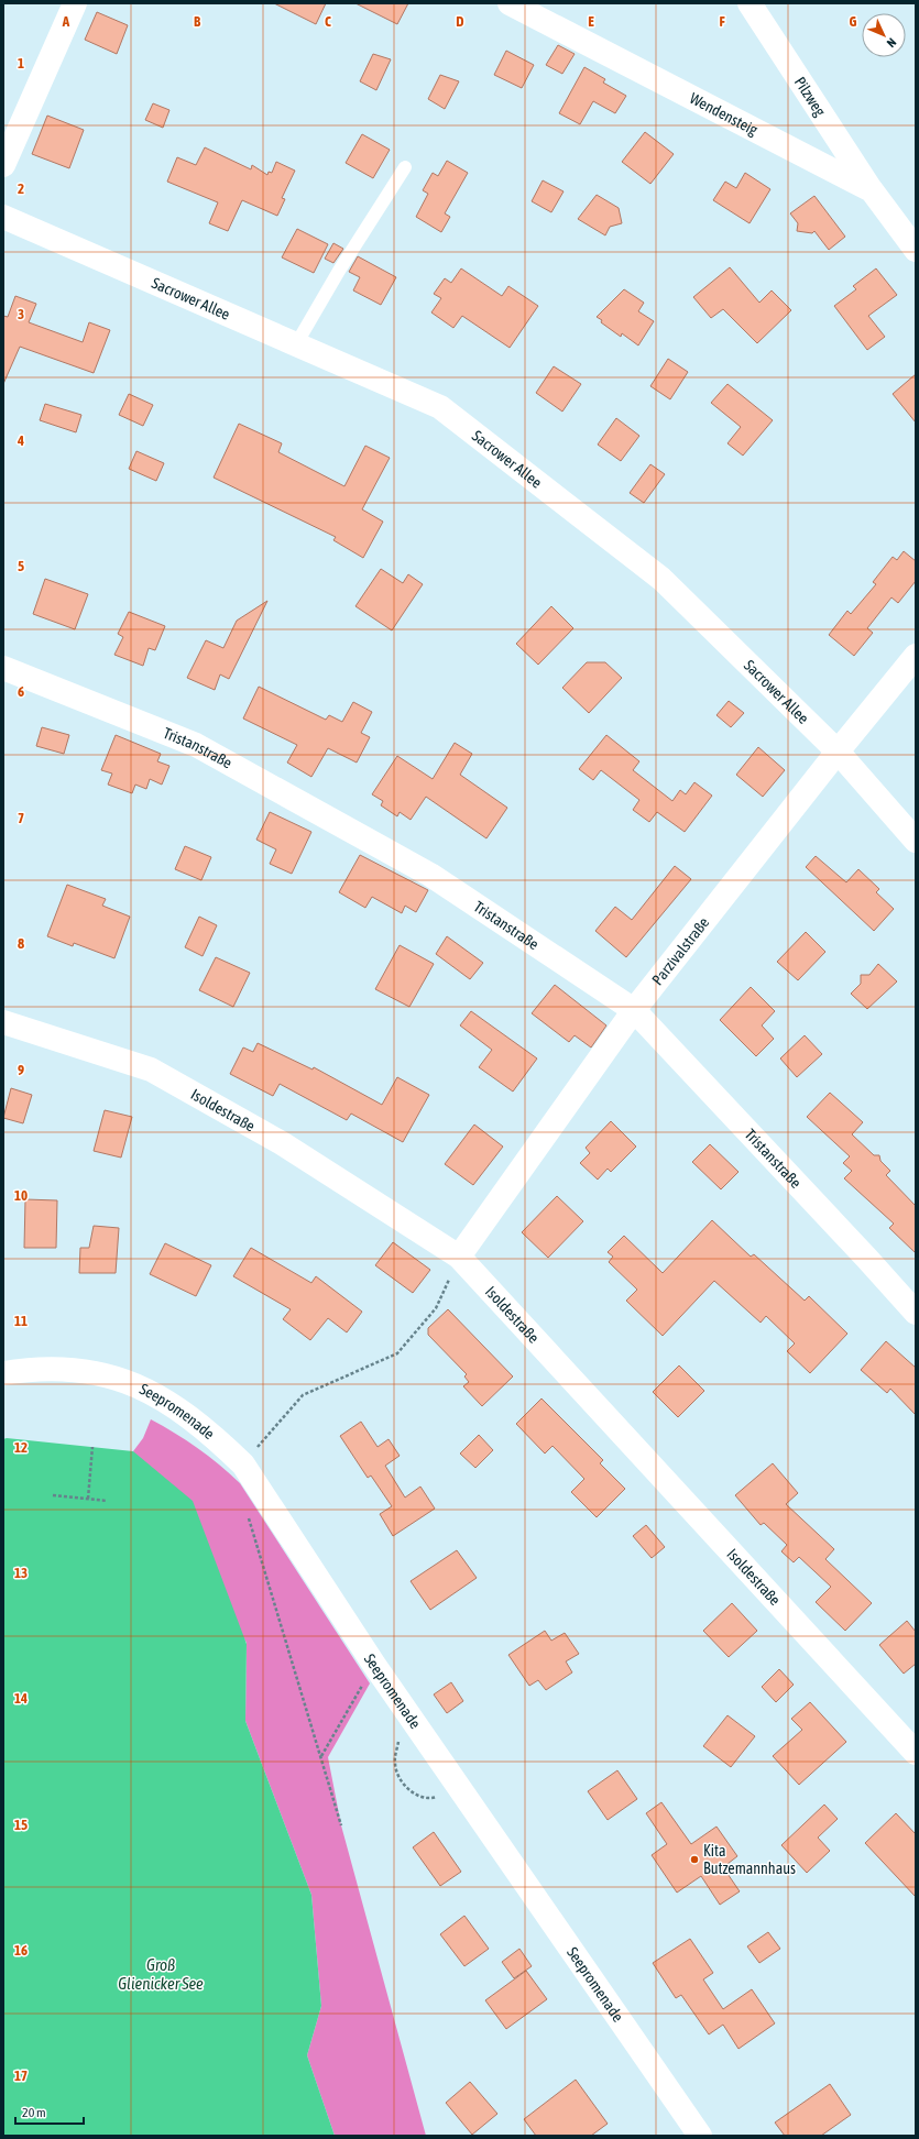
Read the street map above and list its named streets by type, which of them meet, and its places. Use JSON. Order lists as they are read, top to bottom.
{
  "streets": {
    "street": [
      "Pilzweg",
      "Wendensteig",
      "Sacrower Allee",
      "Tristanstraße",
      "Parzivalstraße",
      "Isoldestraße",
      "Seepromenade"
    ]
  },
  "crossings": [
    ["Pilzweg", "Wendensteig"],
    ["Sacrower Allee", "Parzivalstraße"],
    ["Tristanstraße", "Parzivalstraße"],
    ["Parzivalstraße", "Isoldestraße"]
  ],
  "water": ["Groß Glienicker See"],
  "places": ["Kita Butzemannhaus"],
  "scale_bar": "20 m",
  "north": "bottom right",
  "grid": {
    "columns": [
      "A",
      "B",
      "C",
      "D",
      "E",
      "F",
      "G"
    ],
    "rows": [
      "1",
      "2",
      "3",
      "4",
      "5",
      "6",
      "7",
      "8",
      "9",
      "10",
      "11",
      "12",
      "13",
      "14",
      "15",
      "16",
      "17"
    ]
  }
}
